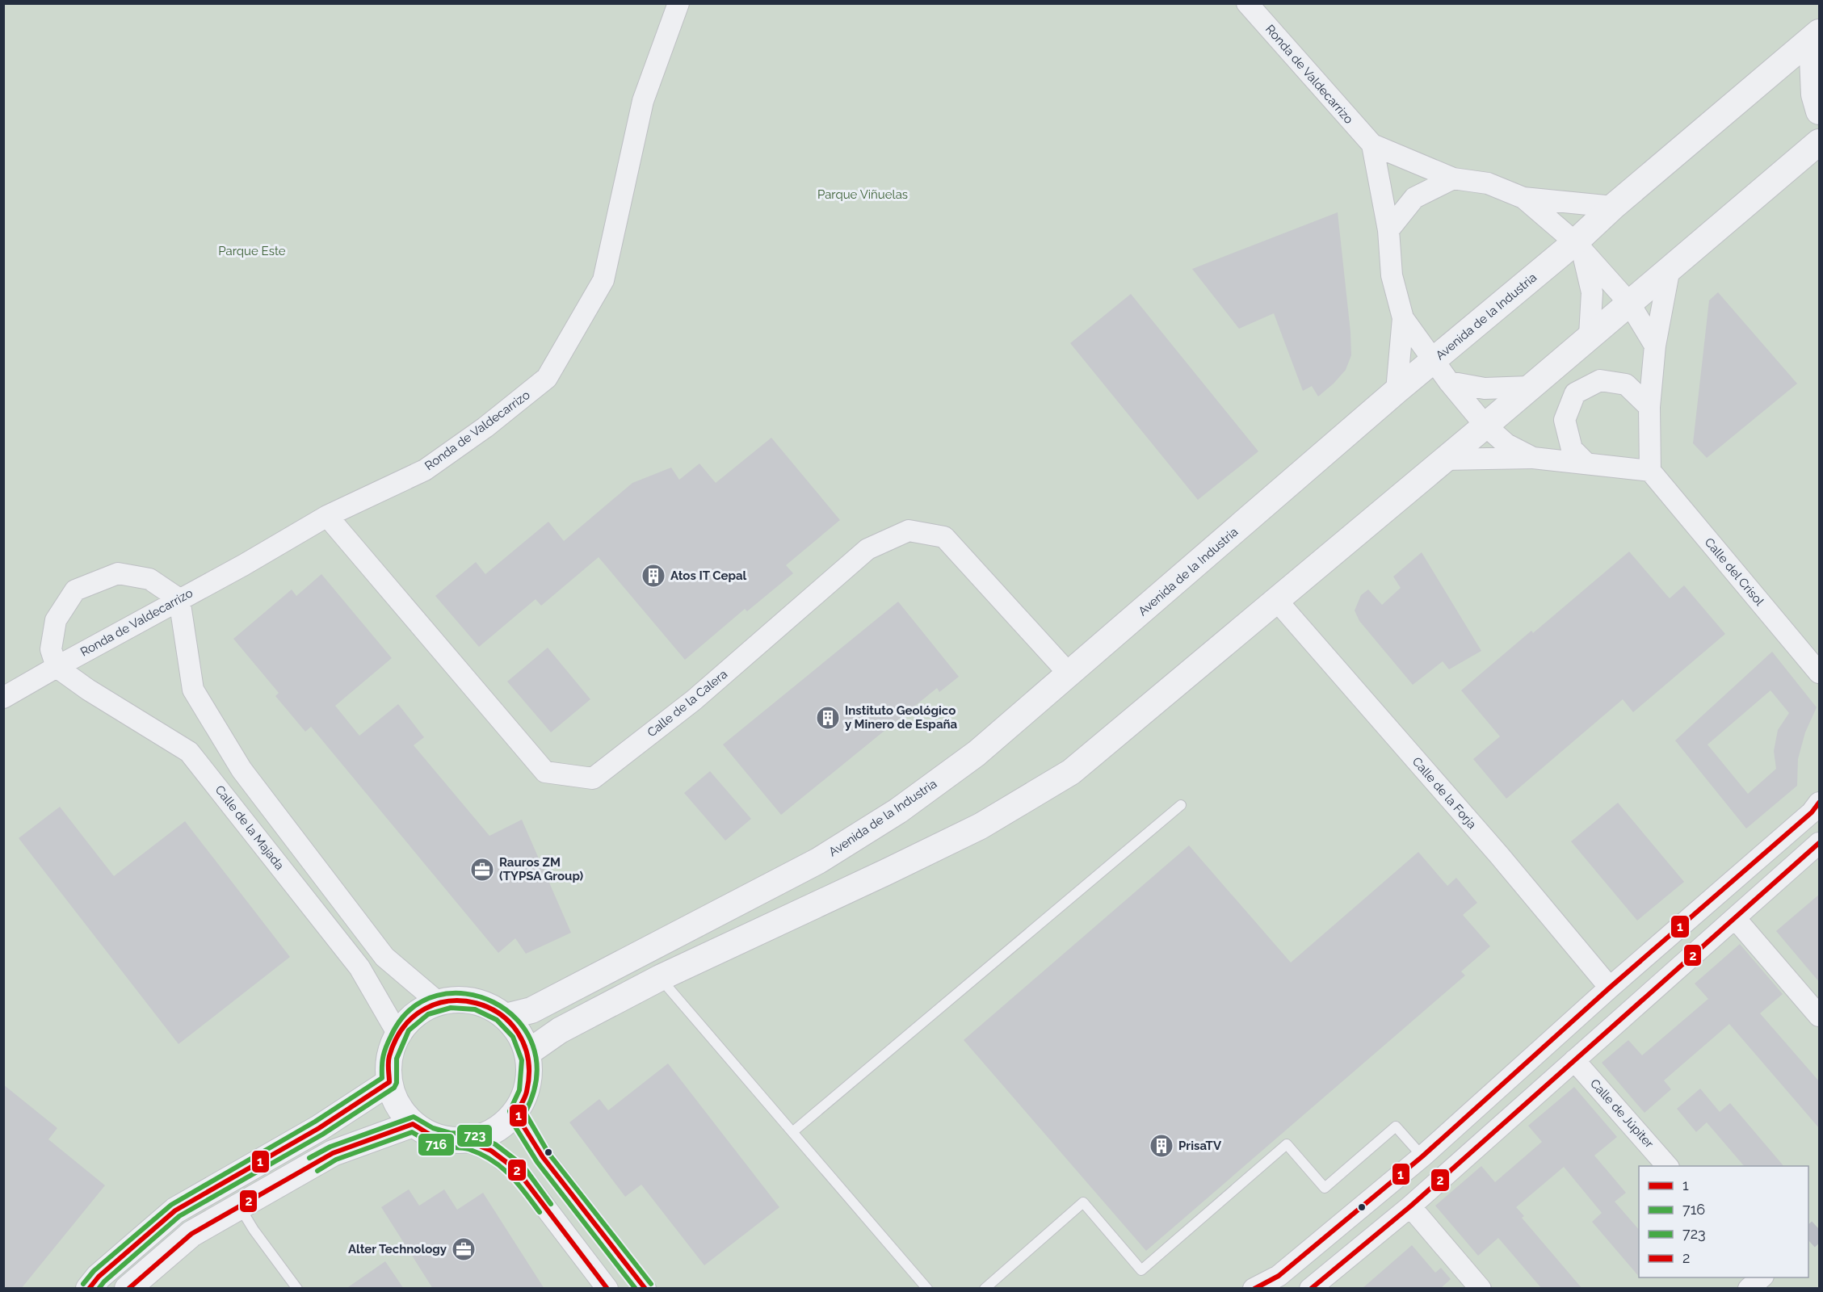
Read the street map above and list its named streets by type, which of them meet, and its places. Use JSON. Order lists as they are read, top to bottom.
{
  "streets": {
    "street": [
      "Ronda de Valdecarrizo",
      "Avenida de la Industria",
      "Calle del Crisol",
      "Calle de la Calera",
      "Calle de la Forja",
      "Calle de la Majada",
      "Calle de Júpiter"
    ]
  },
  "crossings": [
    ["Ronda de Valdecarrizo", "Calle de la Calera"],
    ["Ronda de Valdecarrizo", "Calle de la Majada"],
    ["Avenida de la Industria", "Calle de la Calera"],
    ["Avenida de la Industria", "Calle de la Majada"]
  ],
  "parks": ["Parque Viñuelas", "Parque Este"],
  "places": {
    "building": ["Atos IT Cepal", "Instituto Geológico y Minero de España", "PrisaTV"],
    "office": ["Rauros ZM (TYPSA Group)", "Alter Technology"]
  },
  "lines": [
    "transit line 1",
    "transit line 2",
    "transit line 723",
    "transit line 716"
  ],
  "legend": [
    "1",
    "716",
    "723",
    "2"
  ]
}
